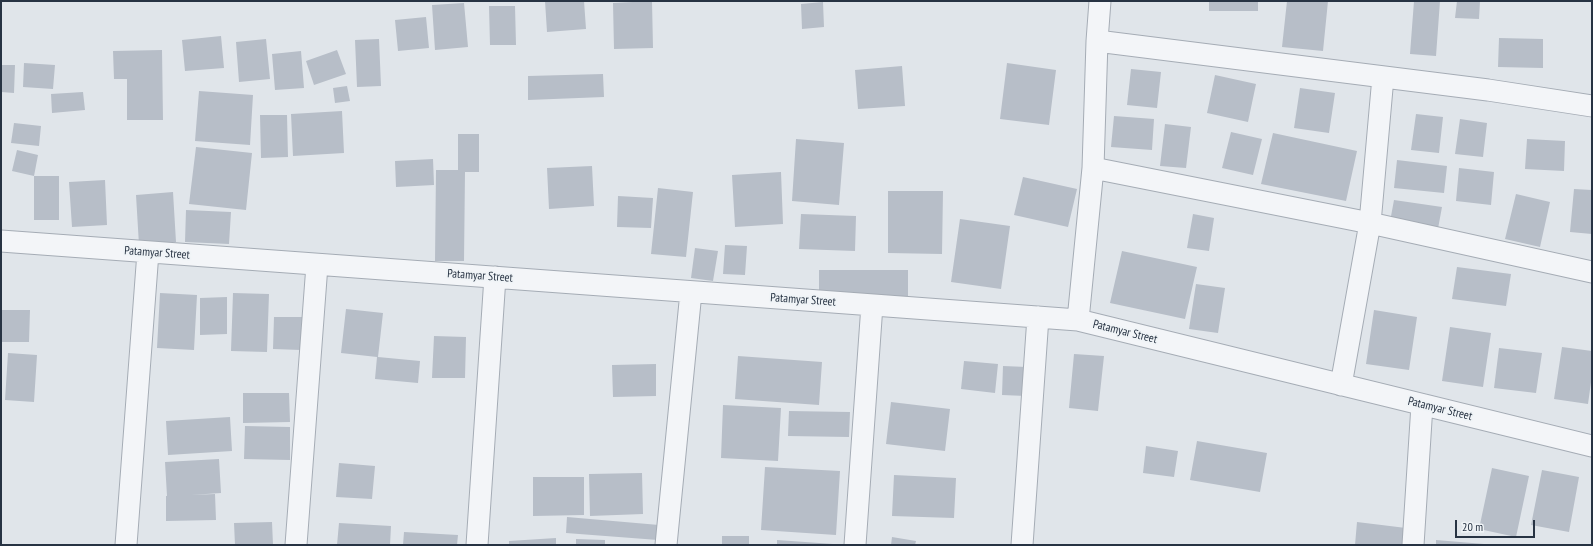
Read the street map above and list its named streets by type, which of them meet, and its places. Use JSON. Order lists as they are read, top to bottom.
{
  "streets": {
    "street": ["Patamyar Street"]
  },
  "scale_bar": "20 m"
}
